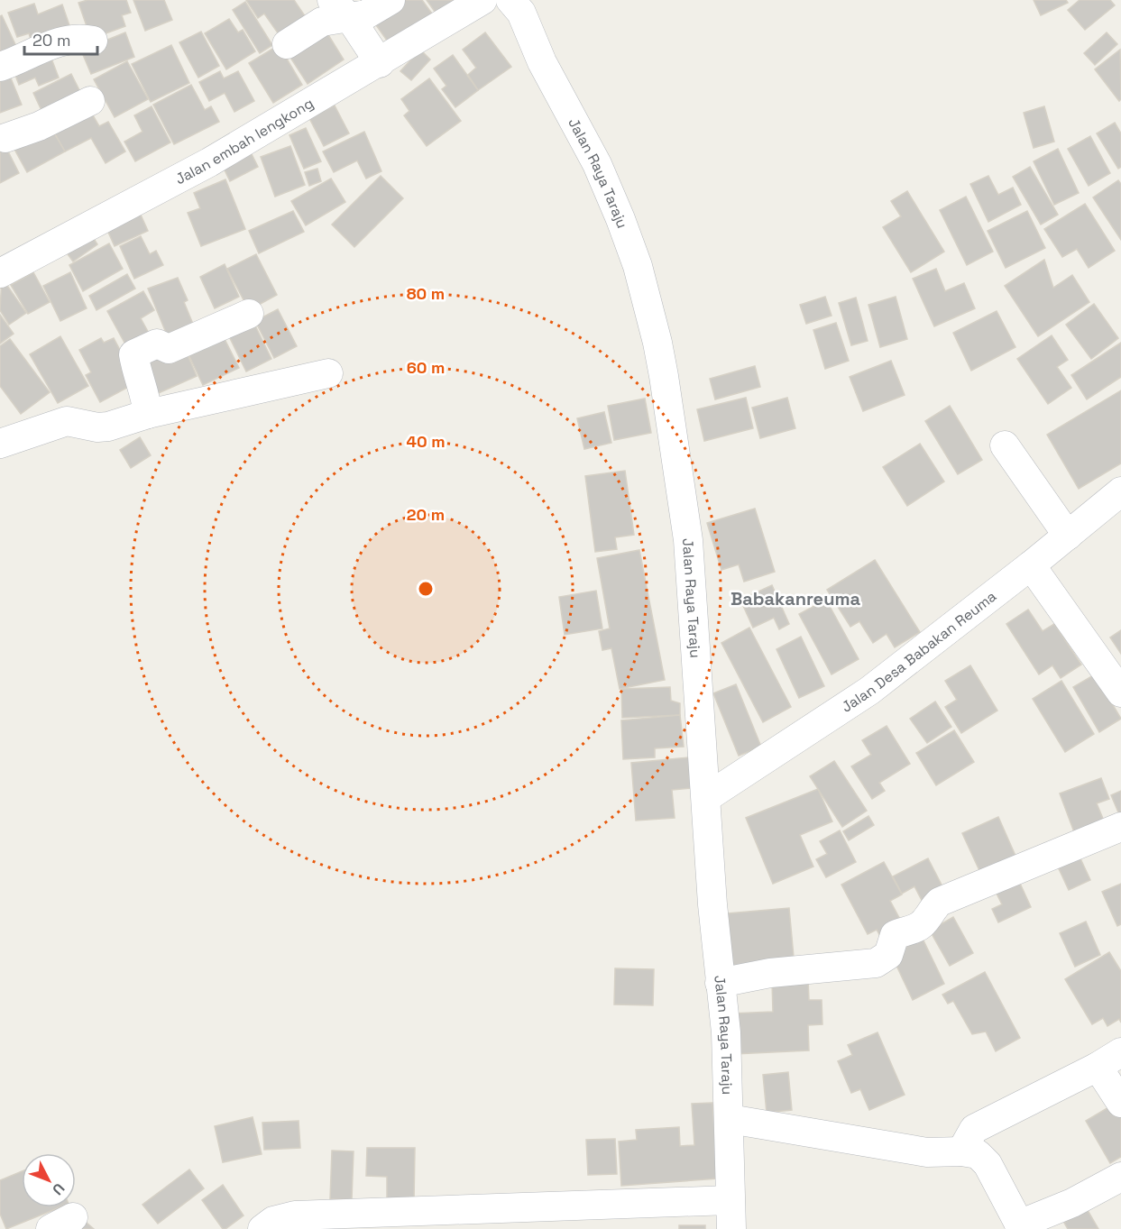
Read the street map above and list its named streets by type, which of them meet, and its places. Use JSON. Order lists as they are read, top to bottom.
{
  "streets": {
    "street": ["Jalan embah lengkong", "Jalan Raya Taraju", "Jalan Desa Babakan Reuma"]
  },
  "crossings": [
    ["Jalan Raya Taraju", "Jalan Desa Babakan Reuma"]
  ],
  "districts": ["Babakanreuma"],
  "scale_bar": "20 m",
  "north": "bottom right",
  "rings": [
    "80 m",
    "60 m",
    "40 m",
    "20 m"
  ]
}
